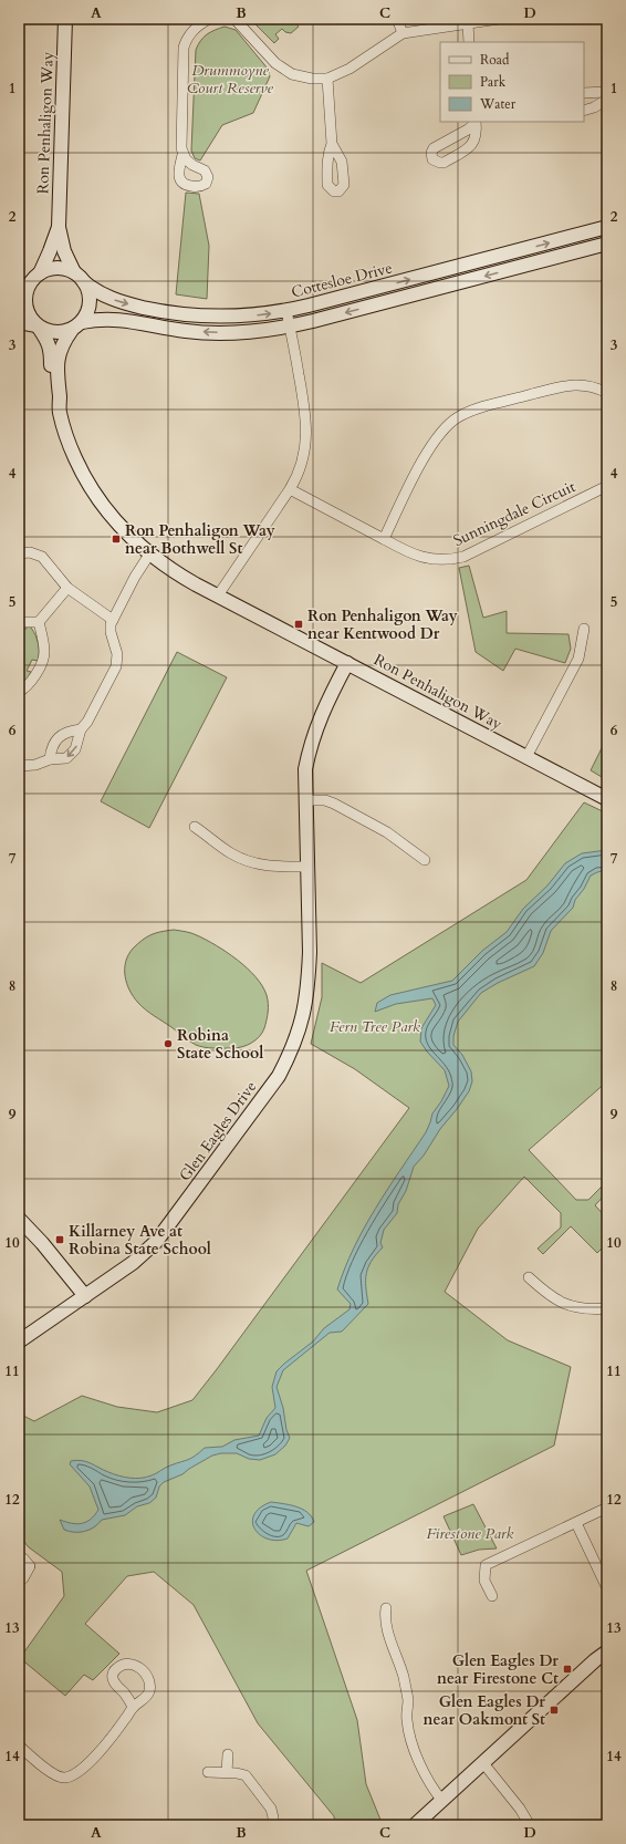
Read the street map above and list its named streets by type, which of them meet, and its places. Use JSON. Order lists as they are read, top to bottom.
{
  "streets": {
    "street": [
      "Ron Penhaligon Way",
      "Cottesloe Drive",
      "Sunningdale Circuit",
      "Glen Eagles Drive"
    ]
  },
  "crossings": [
    ["Ron Penhaligon Way", "Cottesloe Drive"],
    ["Ron Penhaligon Way", "Glen Eagles Drive"]
  ],
  "parks": ["Drummoyne Court Reserve", "Fern Tree Park", "Firestone Park"],
  "places": {
    "transit": [
      "Ron Penhaligon Way near Bothwell St",
      "Ron Penhaligon Way near Kentwood Dr",
      "Killarney Ave at Robina State School",
      "Glen Eagles Dr near Firestone Ct",
      "Glen Eagles Dr near Oakmont St"
    ],
    "other": ["Robina State School"]
  },
  "legend": ["Road", "Park", "Water"],
  "grid": {
    "columns": [
      "A",
      "B",
      "C",
      "D"
    ],
    "rows": [
      "1",
      "2",
      "3",
      "4",
      "5",
      "6",
      "7",
      "8",
      "9",
      "10",
      "11",
      "12",
      "13",
      "14"
    ]
  }
}
